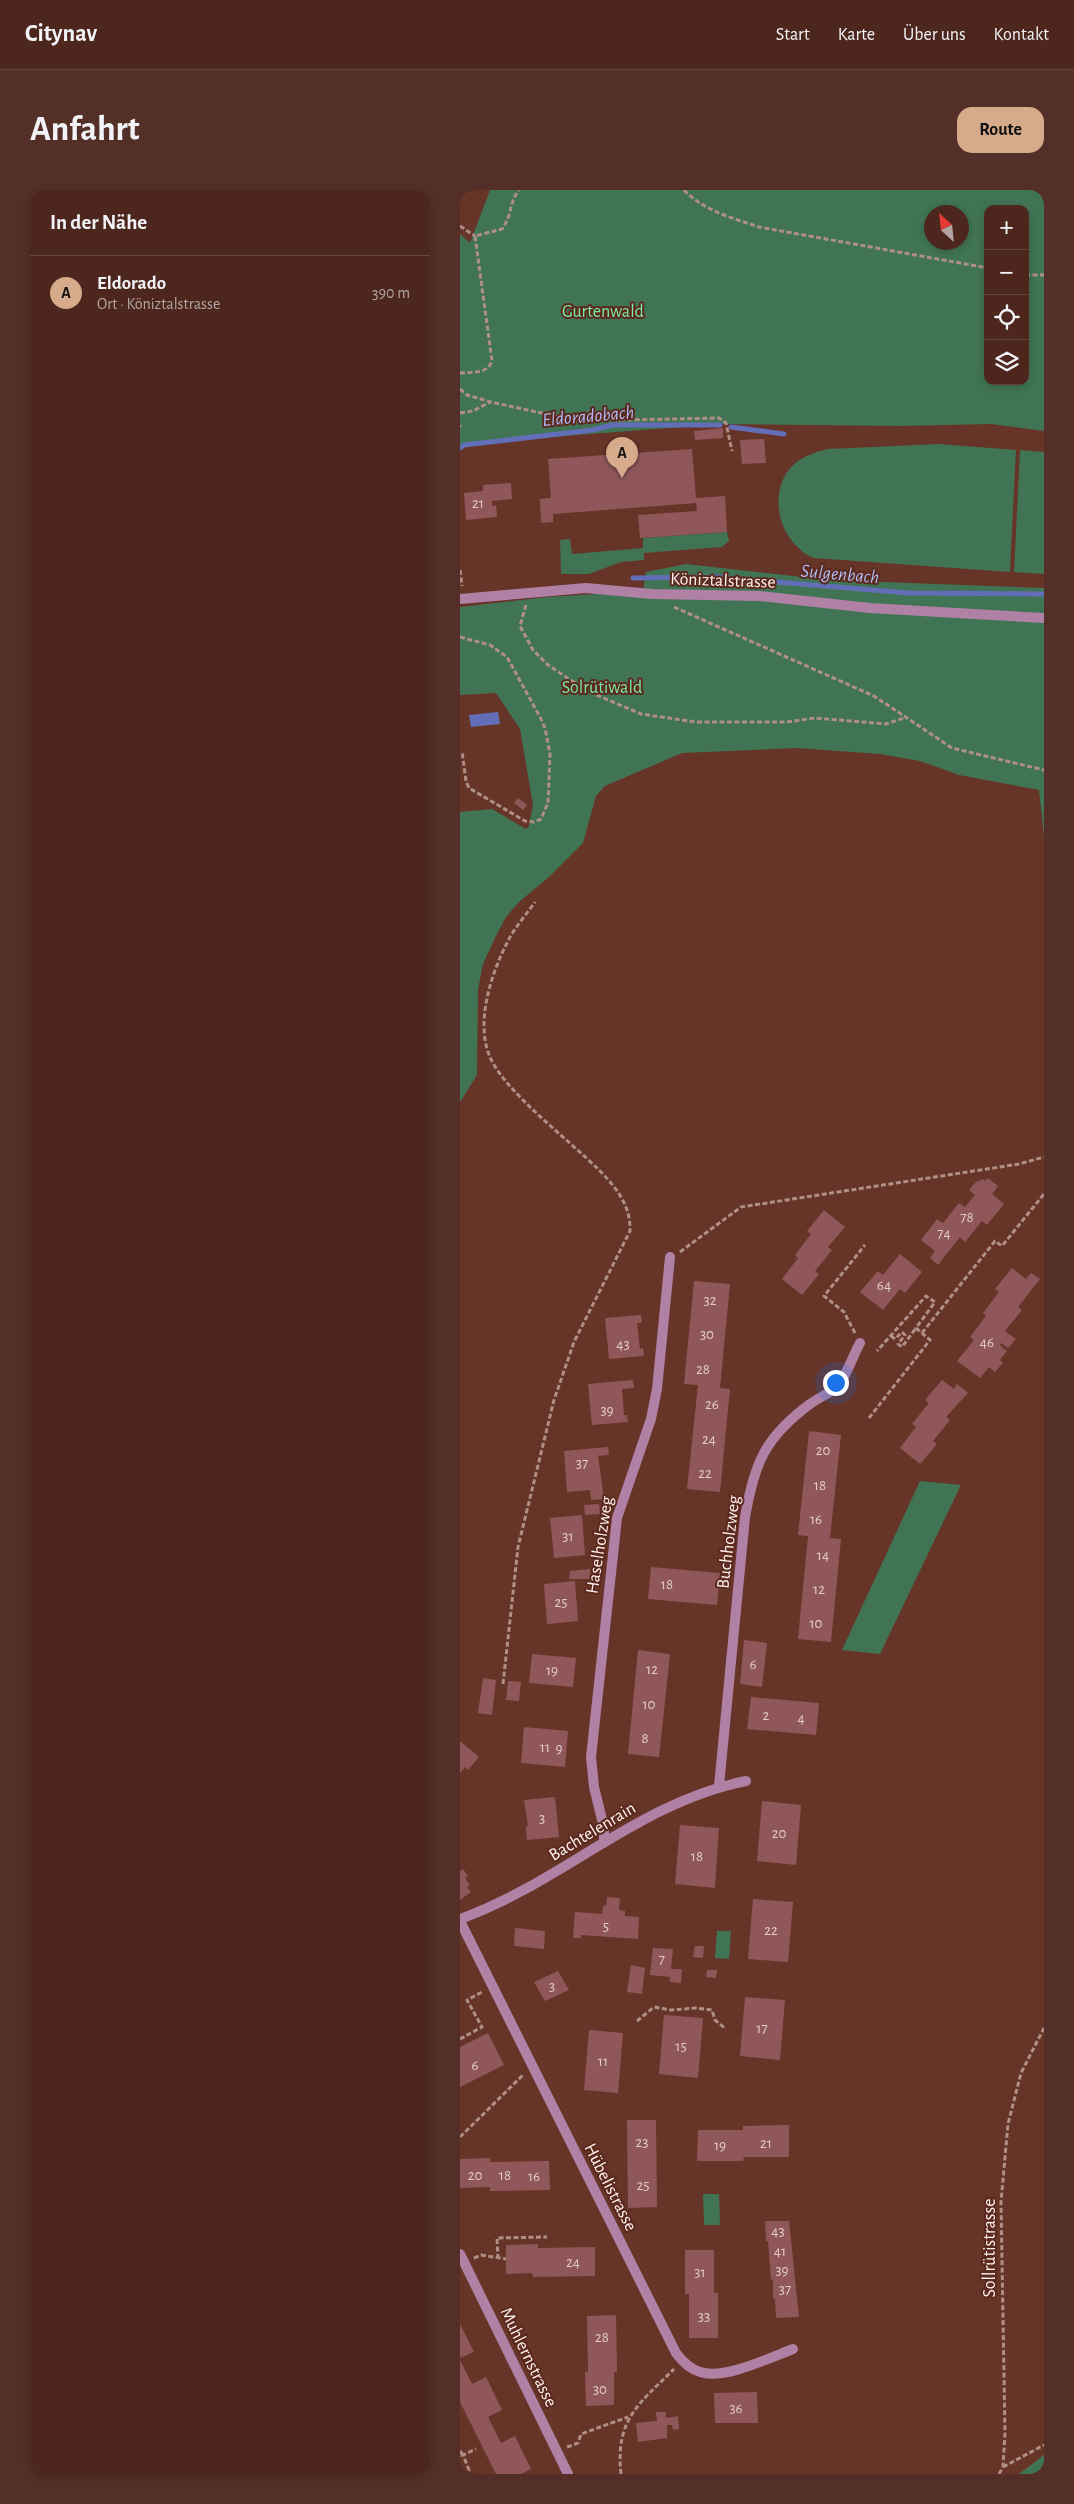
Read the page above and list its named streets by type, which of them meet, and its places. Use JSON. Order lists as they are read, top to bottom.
{
  "streets": {
    "street": [
      "Köniztalstrasse",
      "Buchholzweg",
      "Haselholzweg",
      "Bachtelenrain",
      "Hübelistrasse",
      "Muhlernstrasse"
    ],
    "path": ["Sollrütistrasse"]
  },
  "crossings": [
    ["Buchholzweg", "Bachtelenrain"],
    ["Haselholzweg", "Bachtelenrain"],
    ["Bachtelenrain", "Hübelistrasse"]
  ],
  "water": ["Eldoradobach", "Sulgenbach"],
  "parks": ["Gurtenwald", "Solrütiwald"],
  "house_numbers": [
    "21",
    "78",
    "74",
    "64",
    "32",
    "30",
    "46",
    "43",
    "28",
    "26",
    "39",
    "24",
    "20",
    "37",
    "22",
    "18",
    "16",
    "31",
    "14",
    "18",
    "12",
    "25",
    "10",
    "6",
    "12",
    "19",
    "10",
    "2",
    "4",
    "8",
    "11",
    "9",
    "3",
    "20",
    "18",
    "5",
    "22",
    "7",
    "3",
    "17",
    "15",
    "11",
    "6",
    "23",
    "21",
    "19",
    "20",
    "18",
    "16",
    "25",
    "43",
    "41",
    "24",
    "39",
    "31",
    "37",
    "33",
    "28",
    "30",
    "36"
  ],
  "north": "top left",
  "page": {
    "header": "Citynav",
    "nav": [
      "Start",
      "Karte",
      "Über uns",
      "Kontakt"
    ],
    "buttons": "Route",
    "title": "Anfahrt",
    "heading": "In der Nähe",
    "map_buttons": ["+", "−"],
    "list": [
      {
        "mark": "A",
        "name": "Eldorado",
        "note": "Ort · Köniztalstrasse",
        "value": "390 m"
      }
    ],
    "pins": "A"
  }
}
